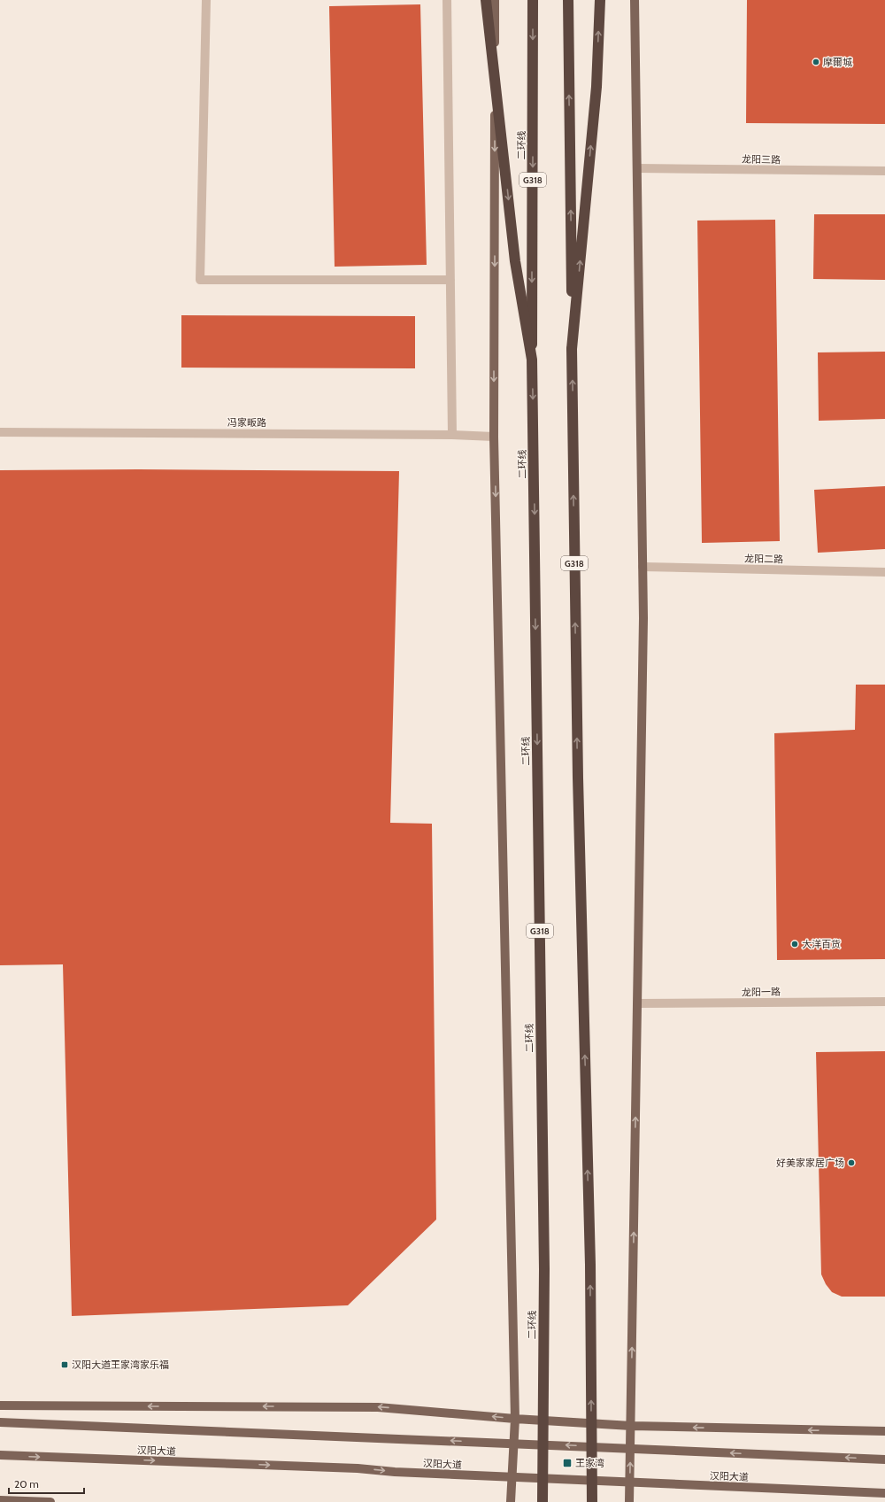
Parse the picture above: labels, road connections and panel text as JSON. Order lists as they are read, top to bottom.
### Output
{
  "streets": {
    "highway": ["二环线", "G318"],
    "main road": ["汉阳大道"],
    "street": [
      "龙阳三路",
      "冯家畈路",
      "龙阳二路",
      "龙阳一路"
    ]
  },
  "places": {
    "other": ["摩爾城", "大洋百货", "好美家家居广场"],
    "transit": ["汉阳大道王家湾家乐福", "王家湾"]
  },
  "scale_bar": "20 m"
}
